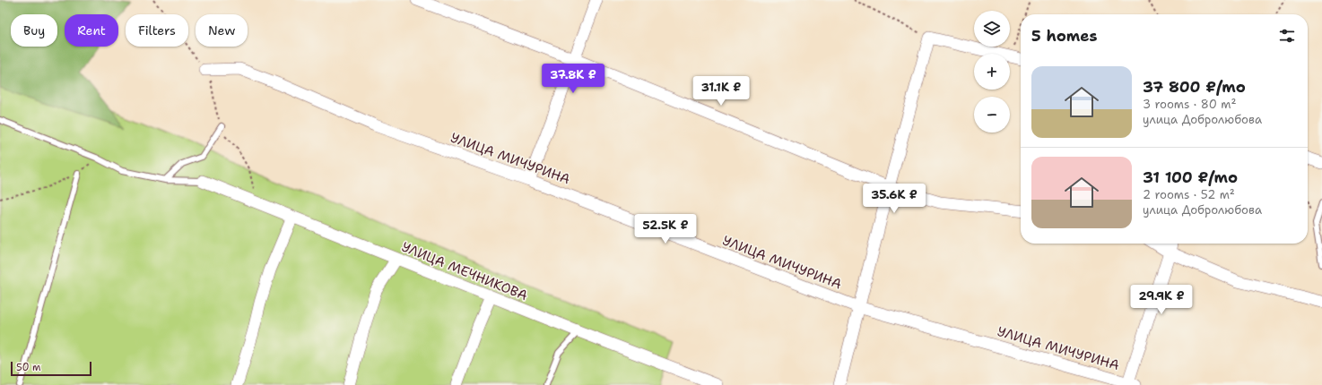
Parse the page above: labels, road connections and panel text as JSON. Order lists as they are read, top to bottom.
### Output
{
  "streets": {
    "street": ["УЛИЦА МИЧУРИНА", "УЛИЦА МЕЧНИКОВА"]
  },
  "scale_bar": "50 m",
  "page": {
    "map_buttons": ["+", "−"],
    "chip": [
      "Buy",
      "Rent",
      "Filters",
      "New"
    ],
    "heading": "5 homes",
    "list": [
      {
        "name": "37 800 ₽/mo",
        "note": "3 rooms · 80 m² · улица Добролюбова"
      },
      {
        "name": "31 100 ₽/mo",
        "note": "2 rooms · 52 m² · улица Добролюбова"
      }
    ],
    "price": [
      "37.8K ₽",
      "31.1K ₽",
      "35.6K ₽",
      "52.5K ₽",
      "29.9K ₽"
    ],
    "scale": "50 m"
  }
}
